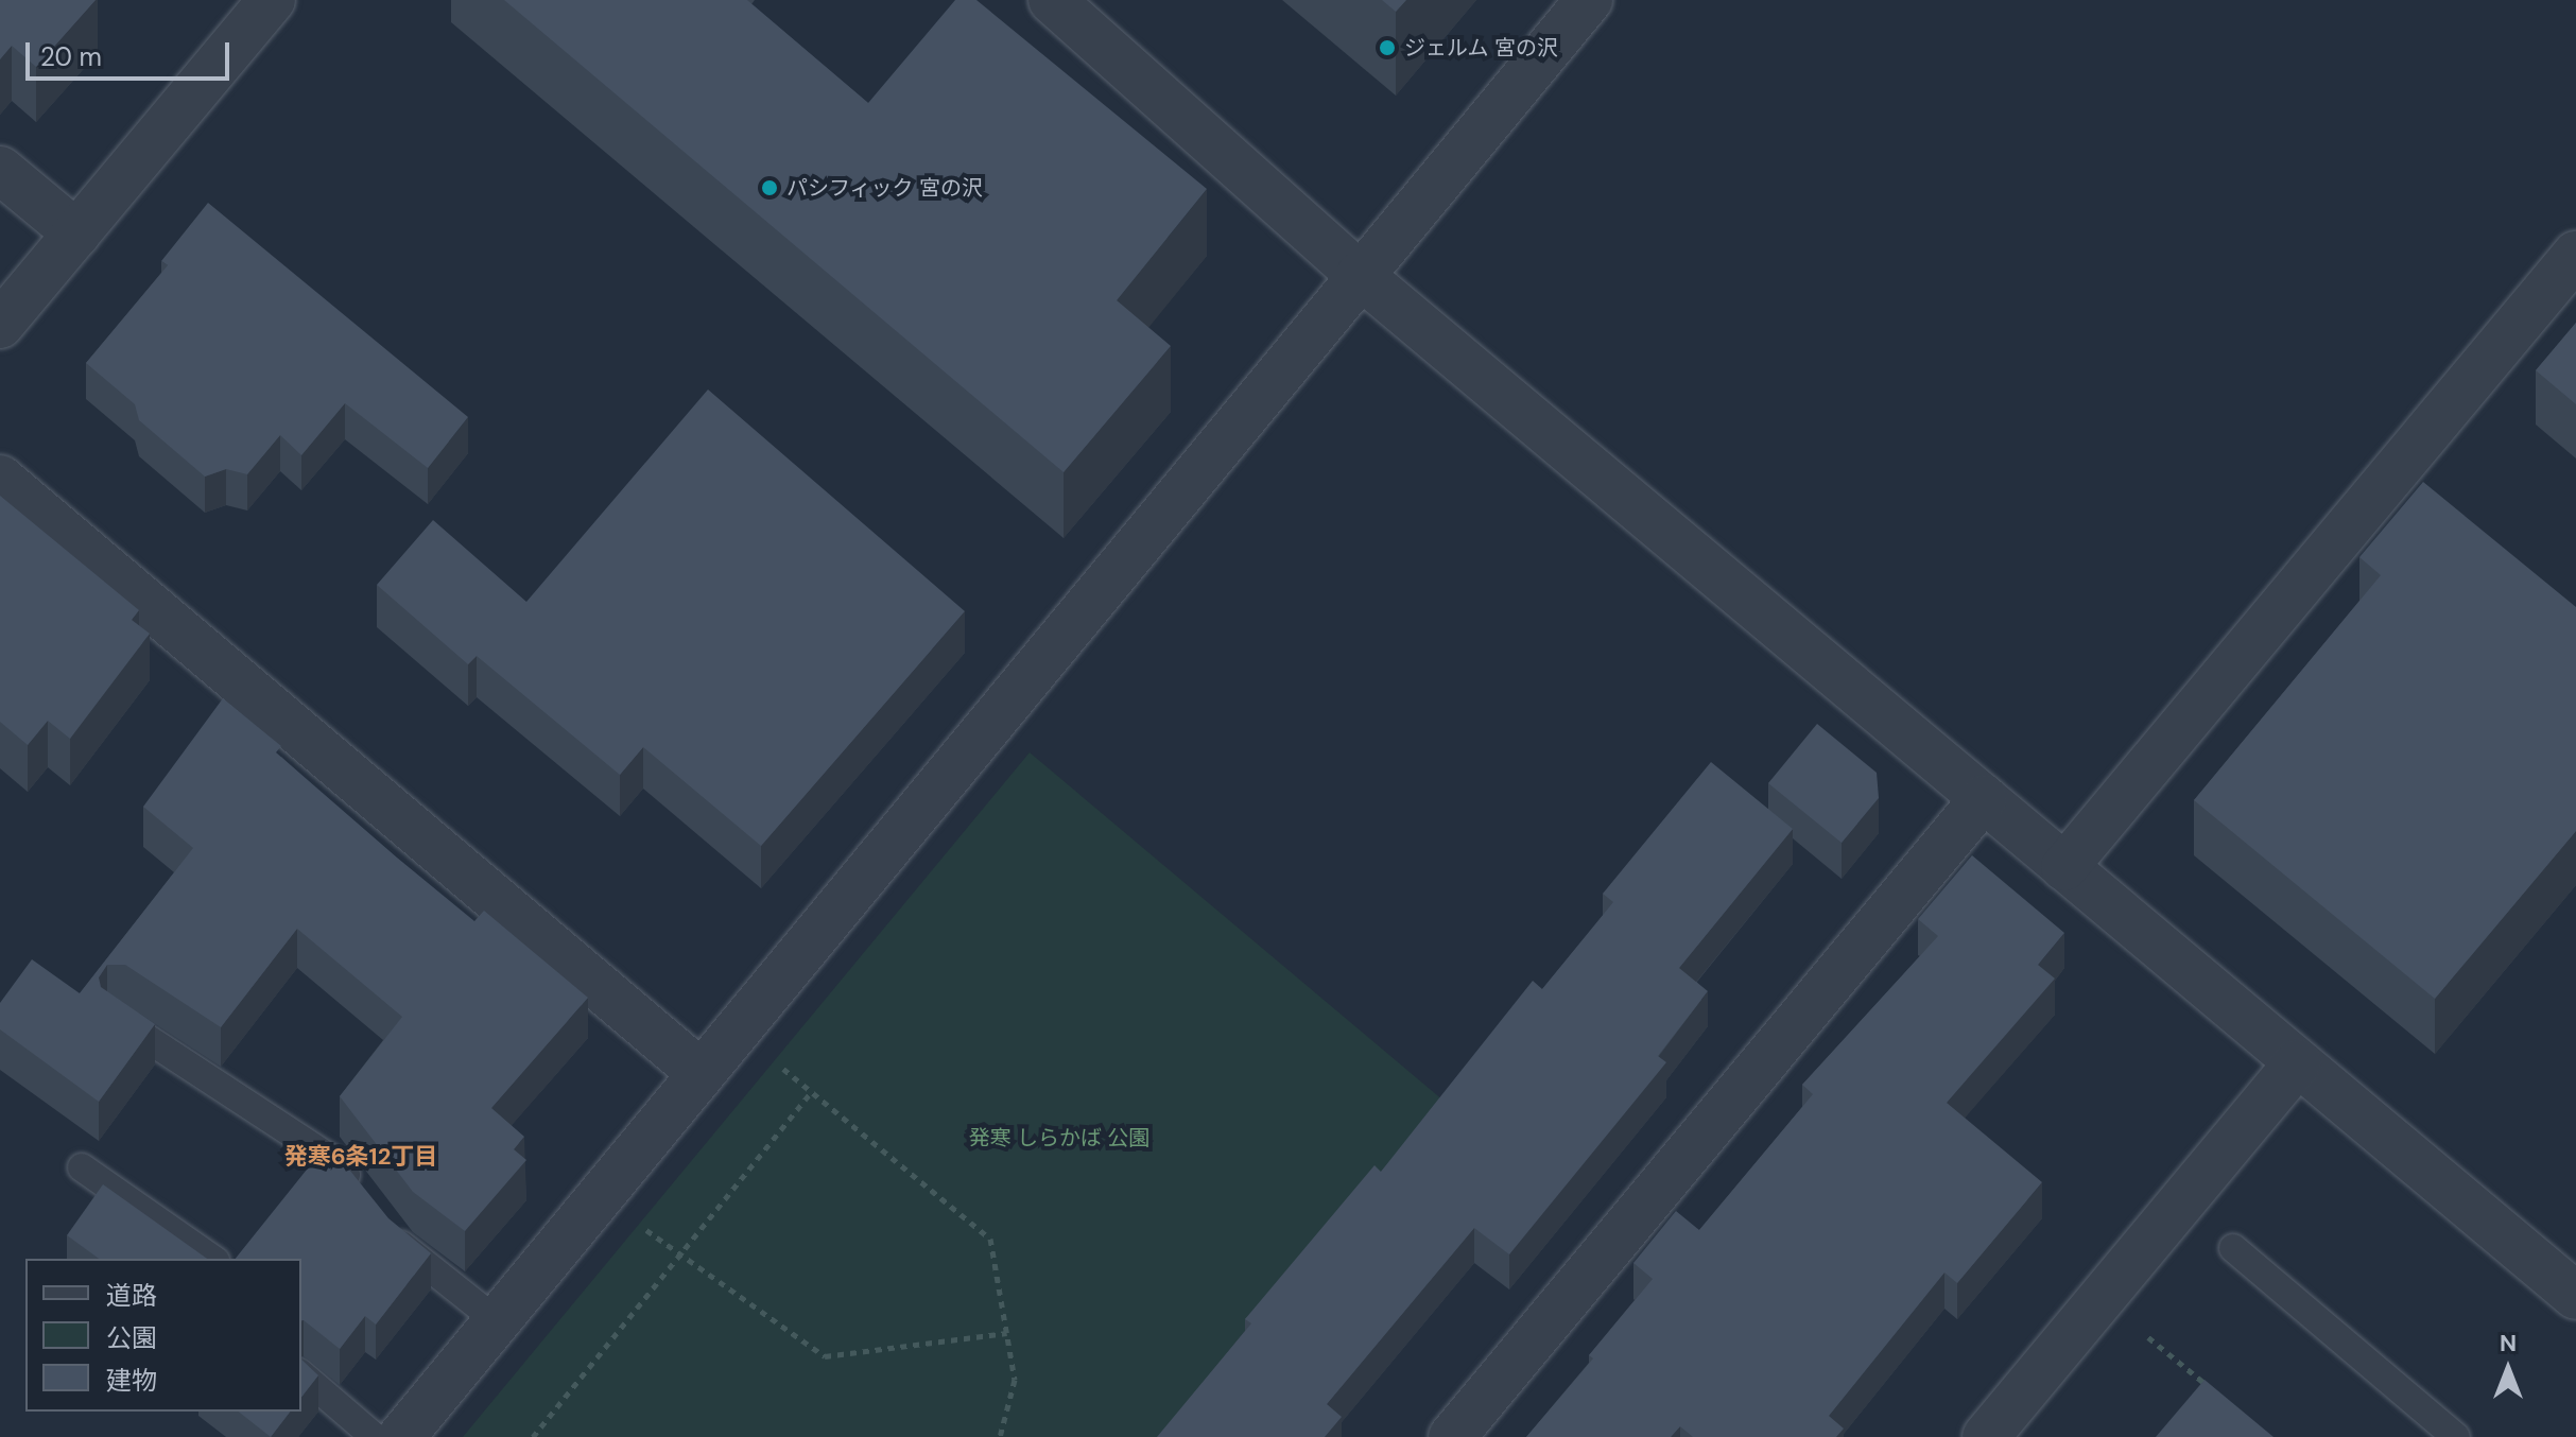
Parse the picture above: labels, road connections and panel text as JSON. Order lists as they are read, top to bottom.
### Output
{
  "districts": ["発寒6条12丁目"],
  "parks": ["発寒 しらかば 公園"],
  "places": ["ジェルム 宮の沢", "パシフィック 宮の沢"],
  "legend": ["道路", "公園", "建物"],
  "scale_bar": "20 m",
  "north": "top"
}
